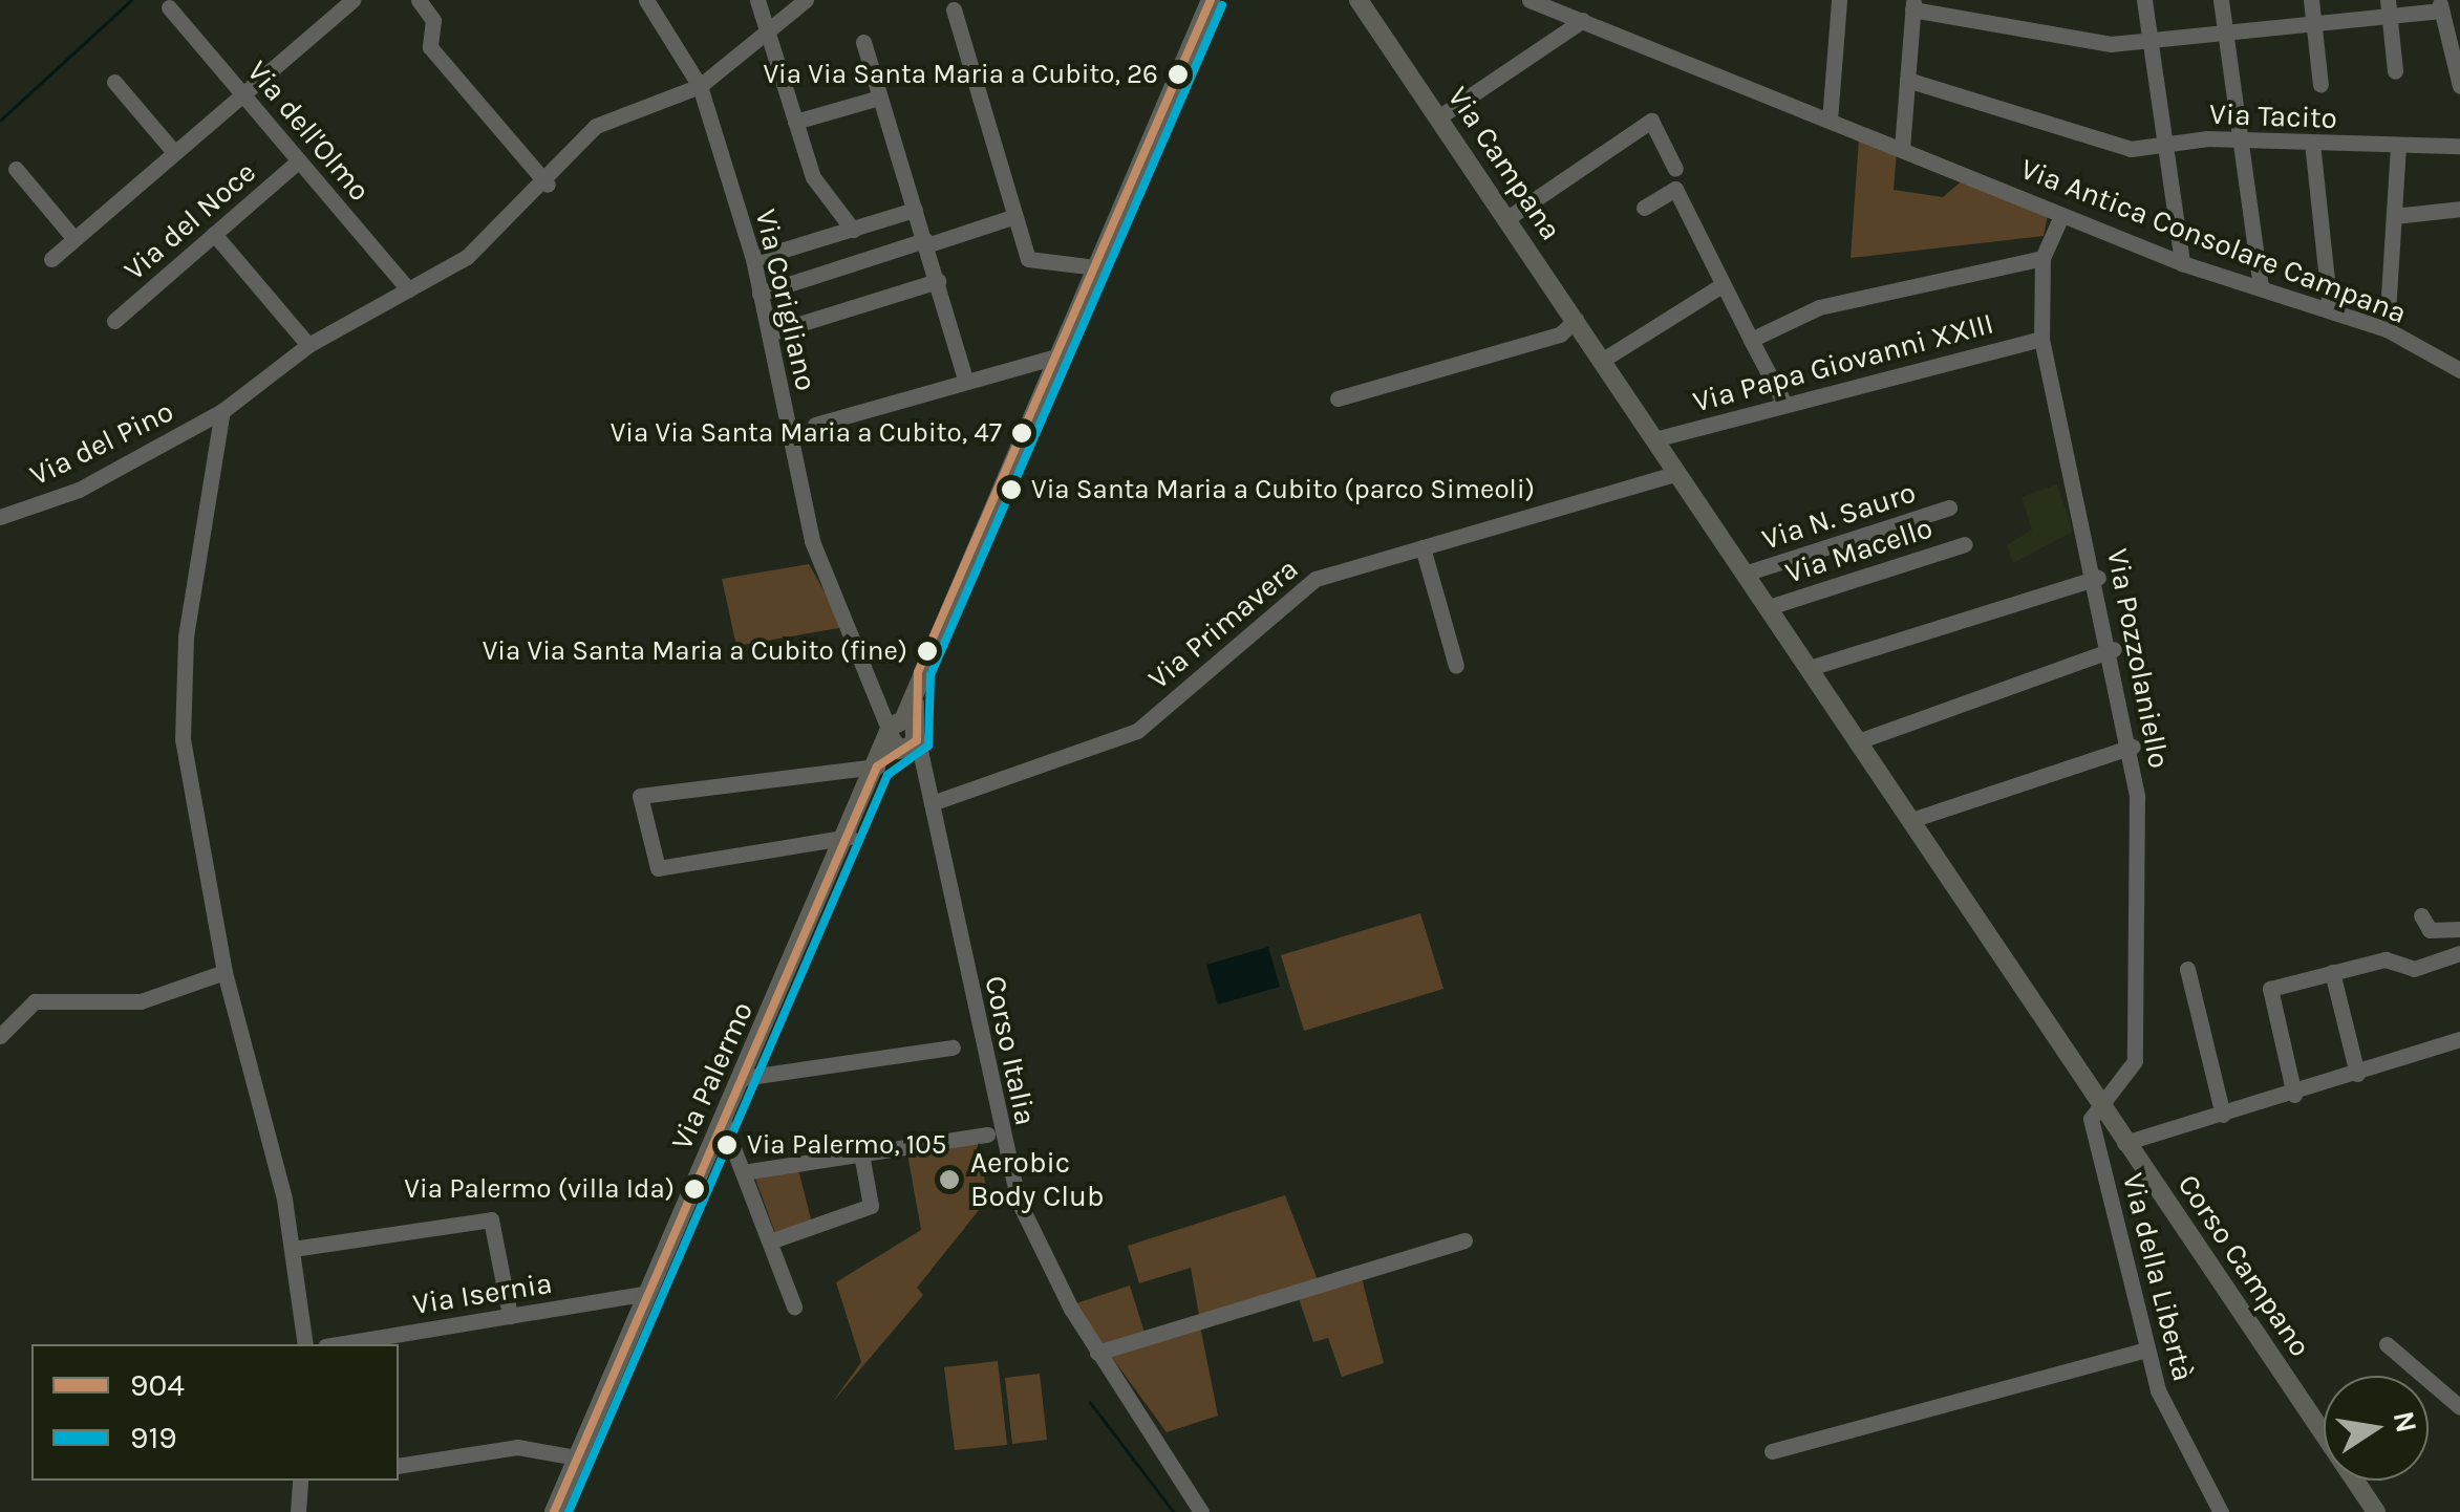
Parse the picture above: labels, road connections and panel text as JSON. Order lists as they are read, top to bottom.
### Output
{
  "streets": {
    "main road": ["Via Campana", "Via Palermo", "Corso Campano"],
    "street": [
      "Via Tacito",
      "Via dell'Olmo",
      "Via del Noce",
      "Via Antica Consolare Campana",
      "Via Corigliano",
      "Via Papa Giovanni XXIII",
      "Via del Pino",
      "Via N. Sauro",
      "Via Macello",
      "Via Primavera",
      "Via Pozzolaniello",
      "Corso Italia",
      "Via della Libertà",
      "Via Isernia"
    ]
  },
  "crossings": [
    ["Via dell'Olmo", "Via del Noce"],
    ["Via dell'Olmo", "Via del Pino"],
    ["Via Campana", "Via Papa Giovanni XXIII"],
    ["Via Campana", "Via N. Sauro"],
    ["Via Campana", "Via Macello"],
    ["Via Campana", "Via Primavera"],
    ["Via Campana", "Corso Campano"],
    ["Via Antica Consolare Campana", "Via Pozzolaniello"],
    ["Via Corigliano", "Via del Pino"],
    ["Via Corigliano", "Corso Italia"],
    ["Via Corigliano", "Via Palermo"],
    ["Via Papa Giovanni XXIII", "Via Pozzolaniello"],
    ["Via Primavera", "Corso Italia"],
    ["Via Pozzolaniello", "Corso Campano"],
    ["Via Pozzolaniello", "Via della Libertà"],
    ["Corso Italia", "Via Palermo"],
    ["Via Palermo", "Via Isernia"],
    ["Corso Campano", "Via della Libertà"]
  ],
  "places": [
    "Via Via Santa Maria a Cubito, 26",
    "Via Via Santa Maria a Cubito, 47",
    "Via Santa Maria a Cubito (parco Simeoli)",
    "Via Via Santa Maria a Cubito (fine)",
    "Via Palermo, 105",
    "Aerobic Body Club",
    "Via Palermo (villa Ida)"
  ],
  "lines": ["transit line 904", "transit line 919"],
  "legend": ["904", "919"],
  "north": "right"
}
